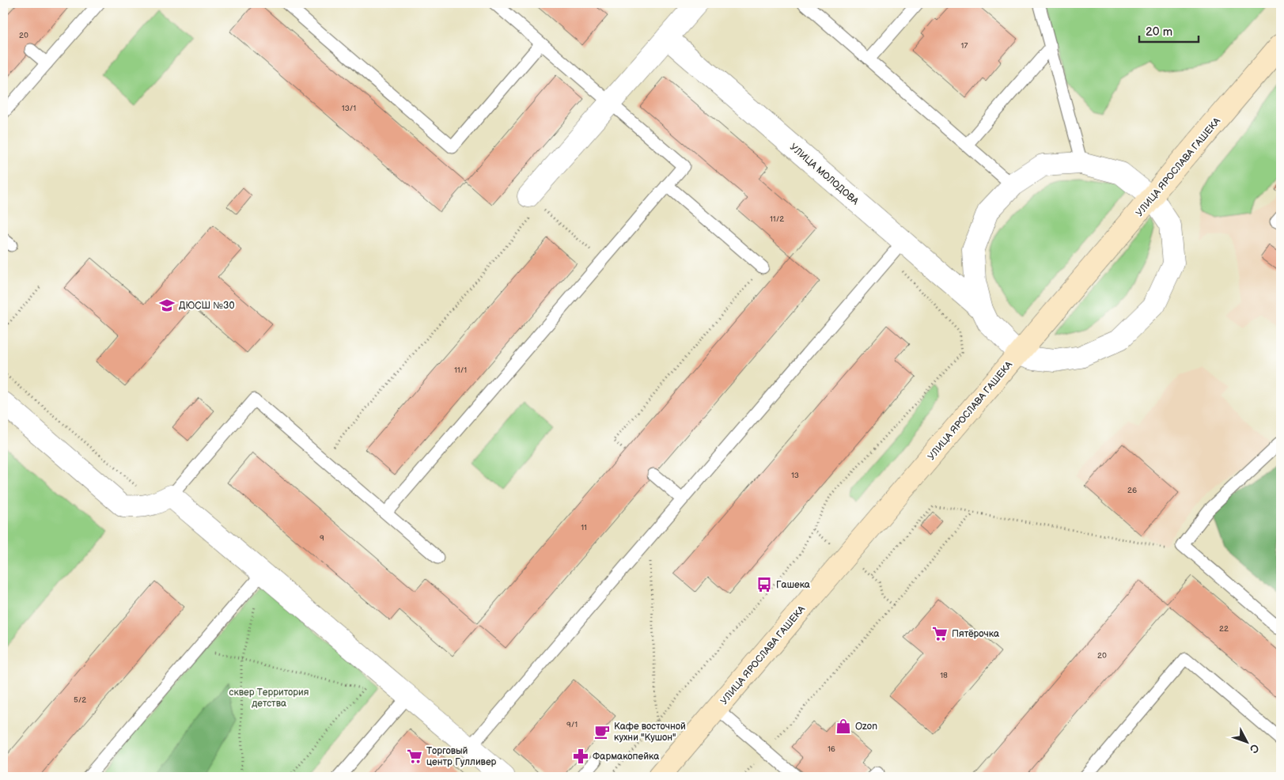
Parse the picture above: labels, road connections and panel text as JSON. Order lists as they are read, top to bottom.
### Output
{
  "streets": {
    "main road": ["УЛИЦА ЯРОСЛАВА ГАШЕКА"],
    "street": ["УЛИЦА МОЛОДОВА"]
  },
  "parks": ["сквер Территория детства"],
  "places": {
    "school or university": ["ДЮСШ №30"],
    "bus stop": ["Гашека"],
    "supermarket": ["Пятёрочка", "Торговый центр Гулливер"],
    "shop": ["Ozon"],
    "cafe": ["Кафе восточной кухни \"Кушон\""],
    "pharmacy": ["Фармакопейка"]
  },
  "house_numbers": [
    "20",
    "17",
    "13/1",
    "11/2",
    "11/1",
    "13",
    "26",
    "11",
    "9",
    "22",
    "20",
    "18",
    "5/2",
    "9/1",
    "16"
  ],
  "scale_bar": "20 m",
  "north": "bottom right"
}
